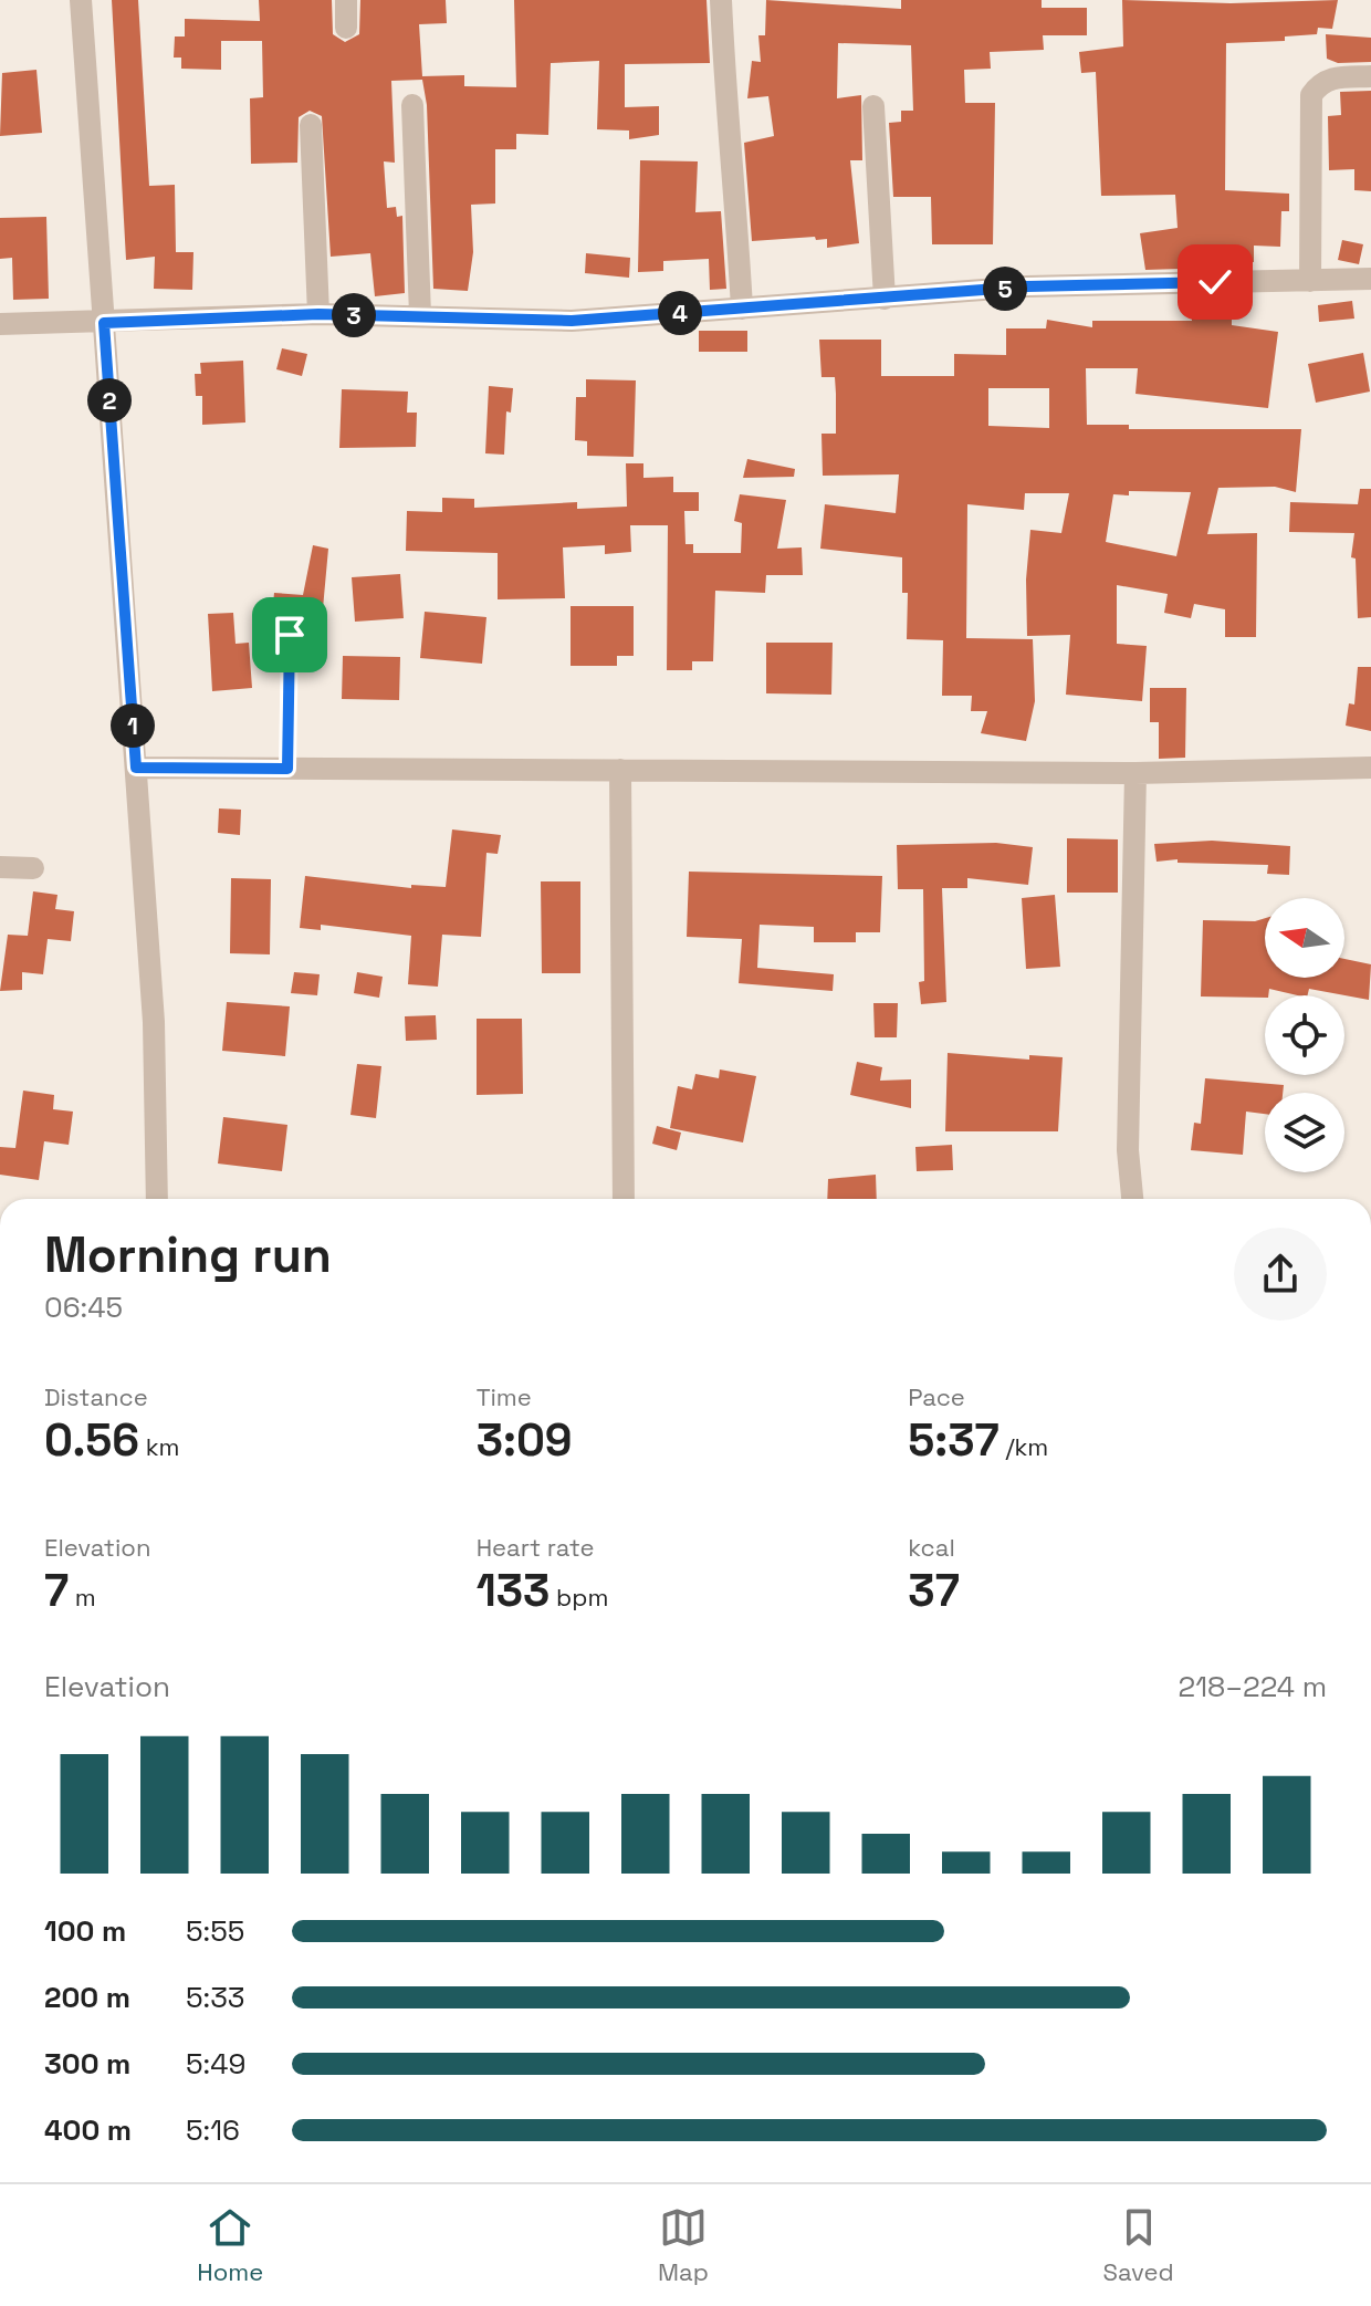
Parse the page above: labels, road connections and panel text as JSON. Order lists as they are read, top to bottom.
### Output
{
  "north": "left",
  "page": {
    "pins": [
      "5",
      "4",
      "3",
      "2",
      "1"
    ],
    "heading": ["Morning run", "06:45"],
    "stats": [
      ["Distance", "0.56 km"],
      ["Time", "3:09"],
      ["Pace", "5:37 /km"],
      ["Elevation", "7 m"],
      ["Heart rate", "133 bpm"],
      ["kcal", "37"]
    ],
    "chart": ["Elevation", "218–224 m"],
    "list": [
      {
        "name": "100 m",
        "note": "5:55"
      },
      {
        "name": "200 m",
        "note": "5:33"
      },
      {
        "name": "300 m",
        "note": "5:49"
      },
      {
        "name": "400 m",
        "note": "5:16"
      }
    ],
    "tabs": ["Home", "Map", "Saved"]
  }
}
